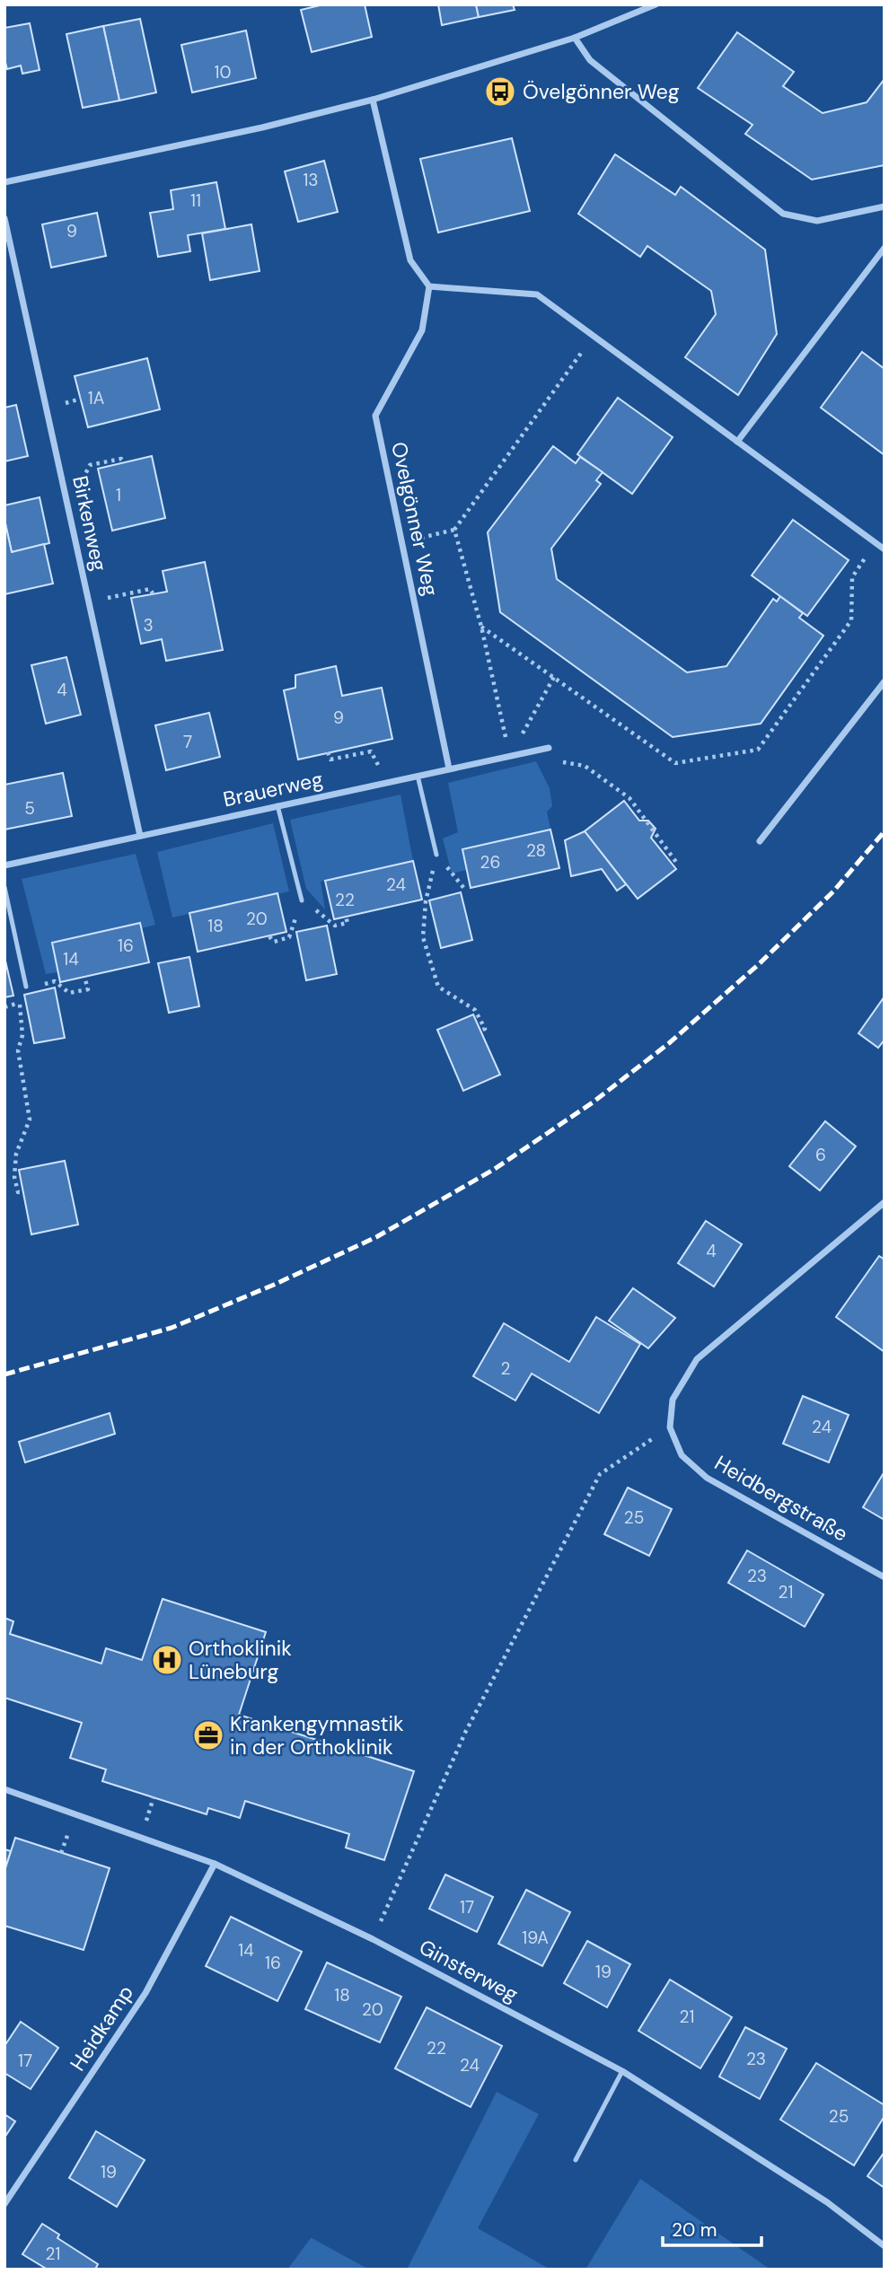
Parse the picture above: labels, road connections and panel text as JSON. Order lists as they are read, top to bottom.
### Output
{
  "streets": {
    "street": [
      "Ovelgönner Weg",
      "Birkenweg",
      "Brauerweg",
      "Heidbergstraße",
      "Ginsterweg",
      "Heidkamp"
    ]
  },
  "crossings": [
    ["Ovelgönner Weg", "Brauerweg"],
    ["Birkenweg", "Brauerweg"],
    ["Ginsterweg", "Heidkamp"]
  ],
  "places": {
    "bus stop": ["Övelgönner Weg"],
    "hospital": ["Orthoklinik Lüneburg"],
    "office": ["Krankengymnastik in der Orthoklinik"]
  },
  "house_numbers": [
    "10",
    "13",
    "11",
    "9",
    "1A",
    "1",
    "3",
    "4",
    "9",
    "7",
    "5",
    "28",
    "26",
    "24",
    "22",
    "20",
    "18",
    "16",
    "14",
    "6",
    "4",
    "2",
    "24",
    "25",
    "23",
    "21",
    "17",
    "19A",
    "14",
    "16",
    "19",
    "18",
    "20",
    "21",
    "22",
    "23",
    "17",
    "24",
    "25",
    "19",
    "21"
  ],
  "scale_bar": "20 m"
}
